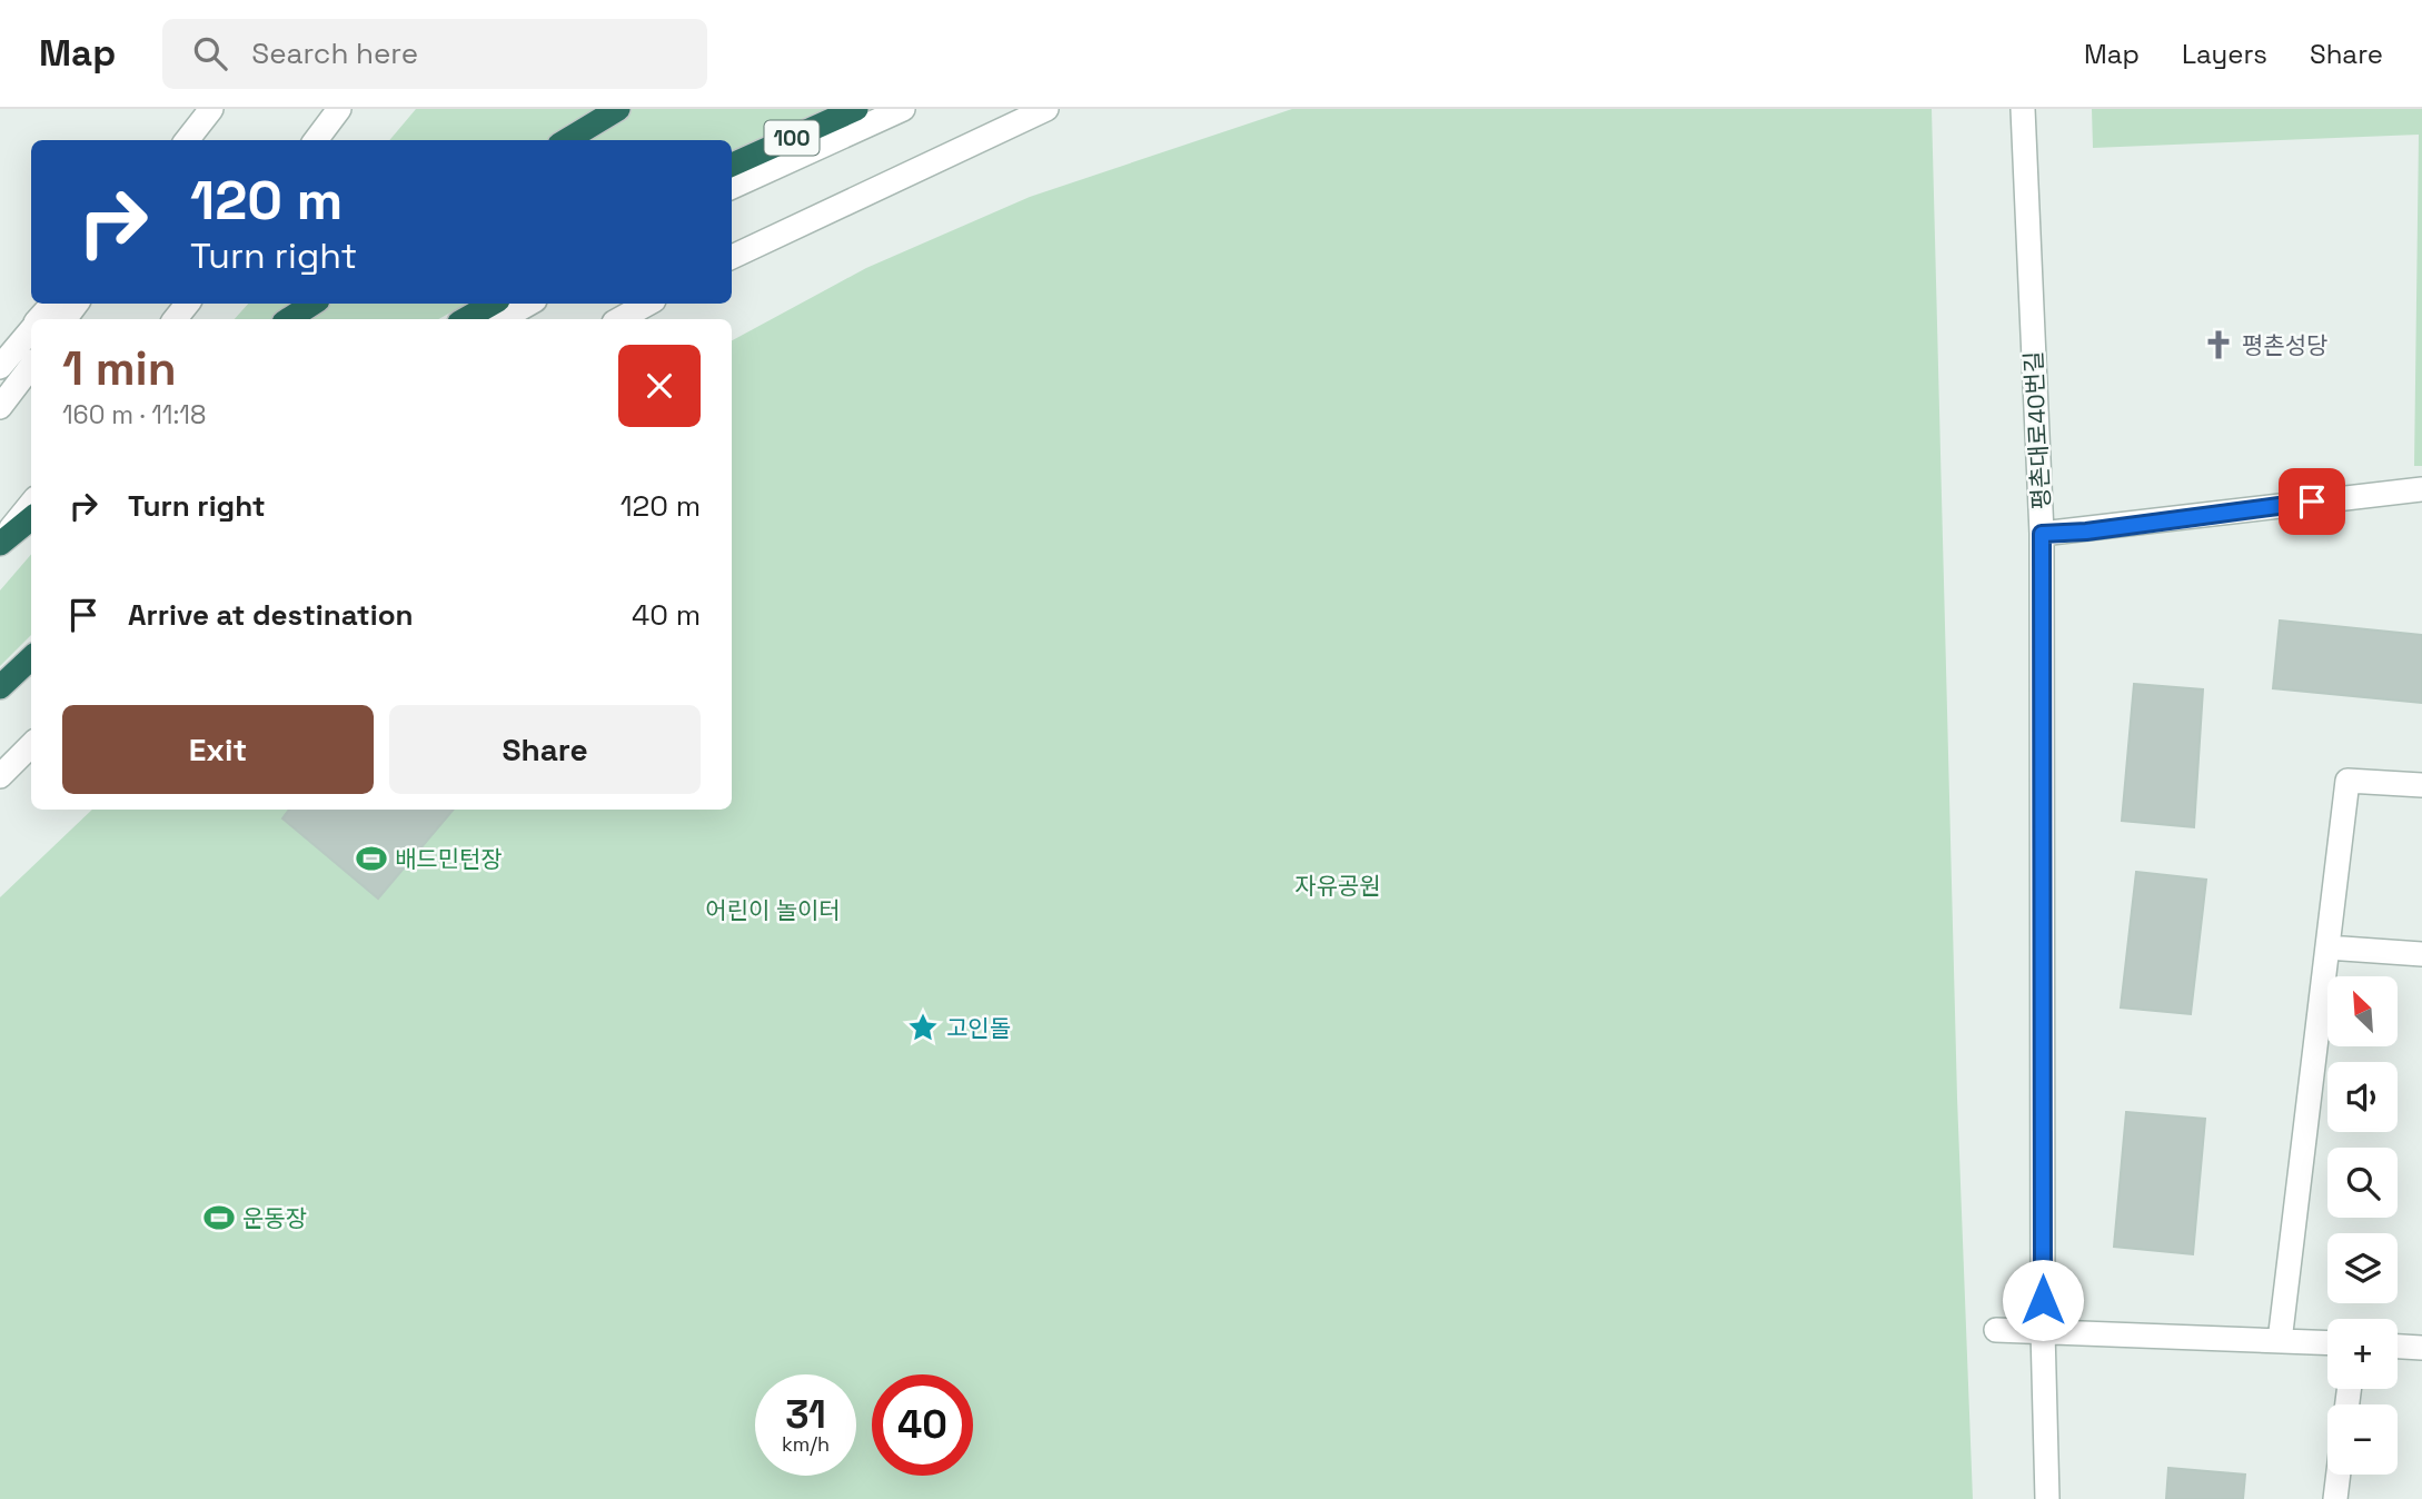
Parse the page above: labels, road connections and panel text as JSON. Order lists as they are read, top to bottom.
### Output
{
  "streets": {
    "highway": ["100"],
    "street": ["평촌대로40번길"]
  },
  "parks": ["자유공원", "어린이 놀이터"],
  "places": {
    "church": ["평촌성당"],
    "sports": ["배드민턴장", "운동장"],
    "place": ["고인돌"]
  },
  "north": "top left",
  "page": {
    "header": "Map",
    "search": "Search here",
    "nav": ["Map", "Layers", "Share"],
    "turn": ["120 m", "Turn right"],
    "heading": ["1 min", "160 m · 11:18"],
    "list": [
      {
        "name": "Turn right",
        "value": "120 m"
      },
      {
        "name": "Arrive at destination",
        "value": "40 m"
      }
    ],
    "buttons": ["Exit", "Share"],
    "map_buttons": ["+", "−"],
    "speed": "31 km/h",
    "limit": "40"
  }
}
